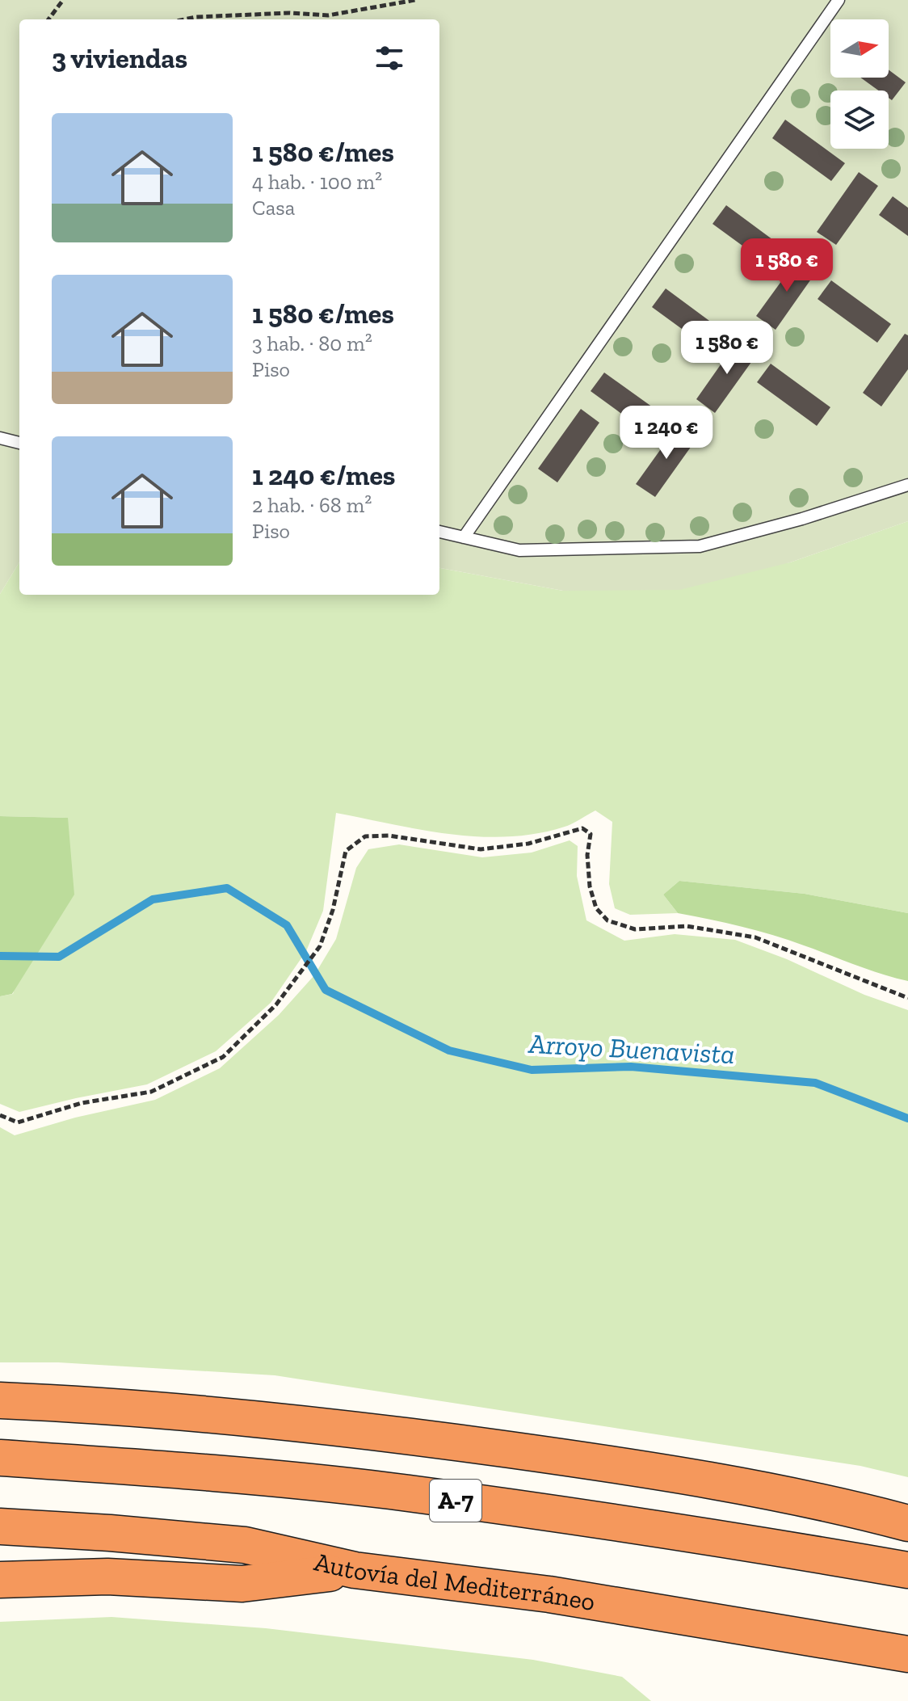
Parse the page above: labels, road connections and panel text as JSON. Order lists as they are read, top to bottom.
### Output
{
  "streets": {
    "highway": ["A-7", "Autovía del Mediterráneo"]
  },
  "water": ["Arroyo Buenavista"],
  "north": "right",
  "page": {
    "heading": "3 viviendas",
    "list": [
      {
        "name": "1 580 €/mes",
        "note": "4 hab. · 100 m² · Casa"
      },
      {
        "name": "1 580 €/mes",
        "note": "3 hab. · 80 m² · Piso"
      },
      {
        "name": "1 240 €/mes",
        "note": "2 hab. · 68 m² · Piso"
      }
    ],
    "price": ["1 580 €", "1 580 €", "1 240 €"]
  }
}
